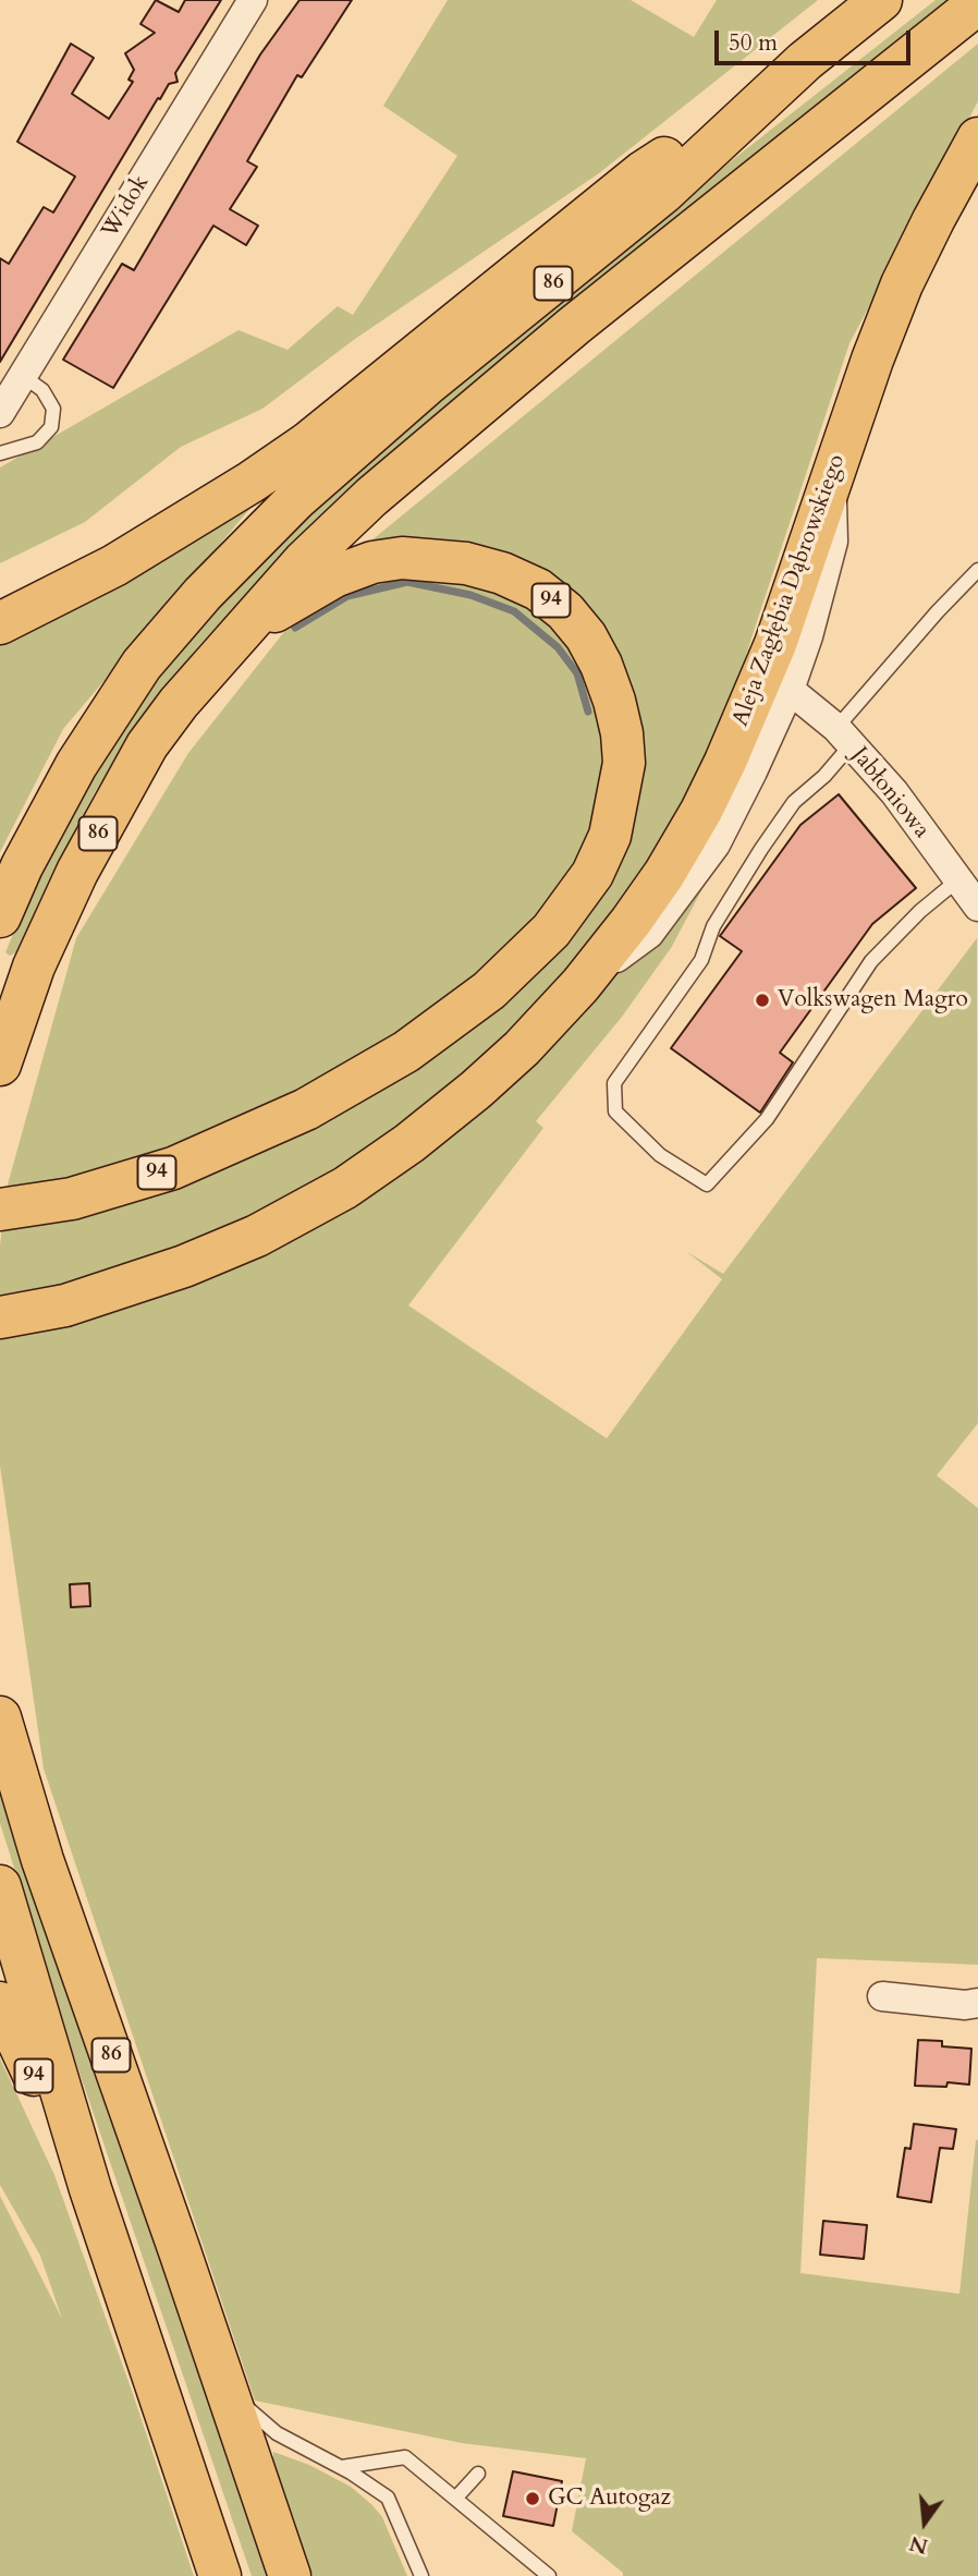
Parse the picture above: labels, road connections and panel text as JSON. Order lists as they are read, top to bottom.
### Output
{
  "streets": {
    "main road": ["86", "Aleja Zagłębia Dąbrowskiego", "94"],
    "street": ["Widok", "Jabłoniowa"]
  },
  "crossings": [
    ["86", "94"]
  ],
  "places": ["Volkswagen Magro", "GC Autogaz"],
  "scale_bar": "50 m",
  "north": "bottom"
}
